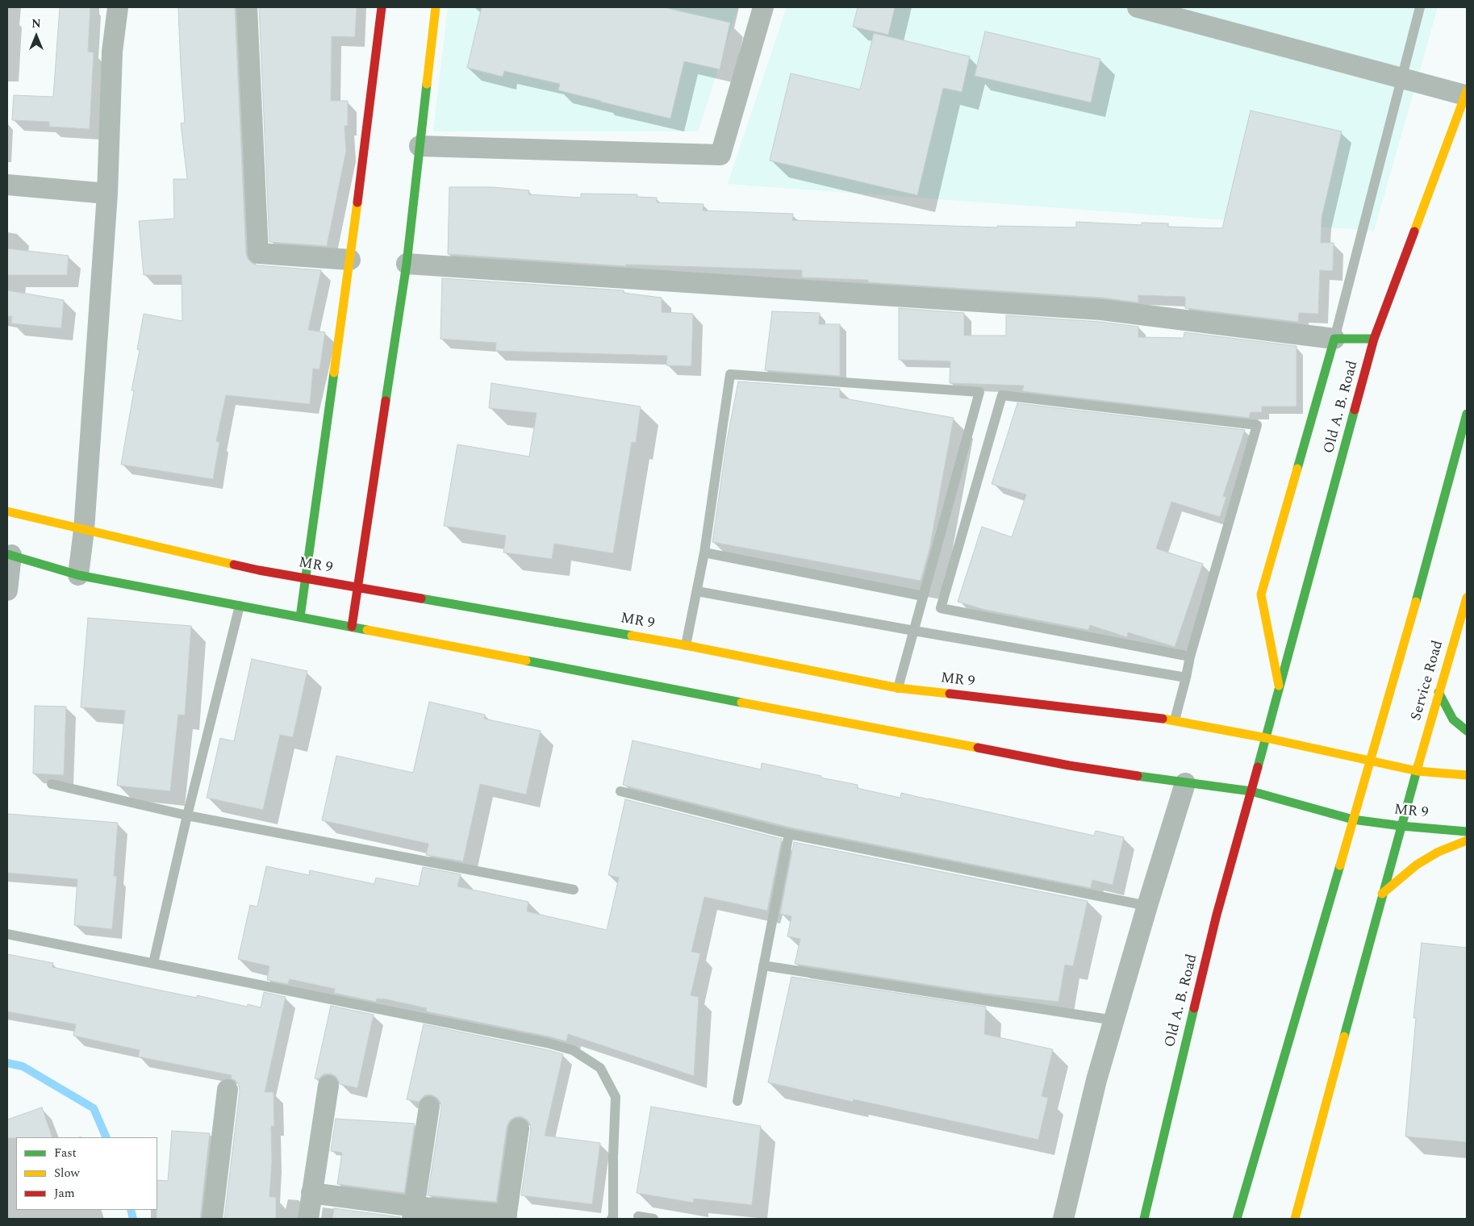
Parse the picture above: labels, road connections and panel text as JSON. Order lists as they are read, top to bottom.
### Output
{
  "streets": {
    "street": ["Old A. B. Road", "MR 9", "Service Road"]
  },
  "crossings": [
    ["Old A. B. Road", "MR 9"],
    ["MR 9", "Service Road"]
  ],
  "legend": ["Fast", "Slow", "Jam"],
  "north": "top"
}
